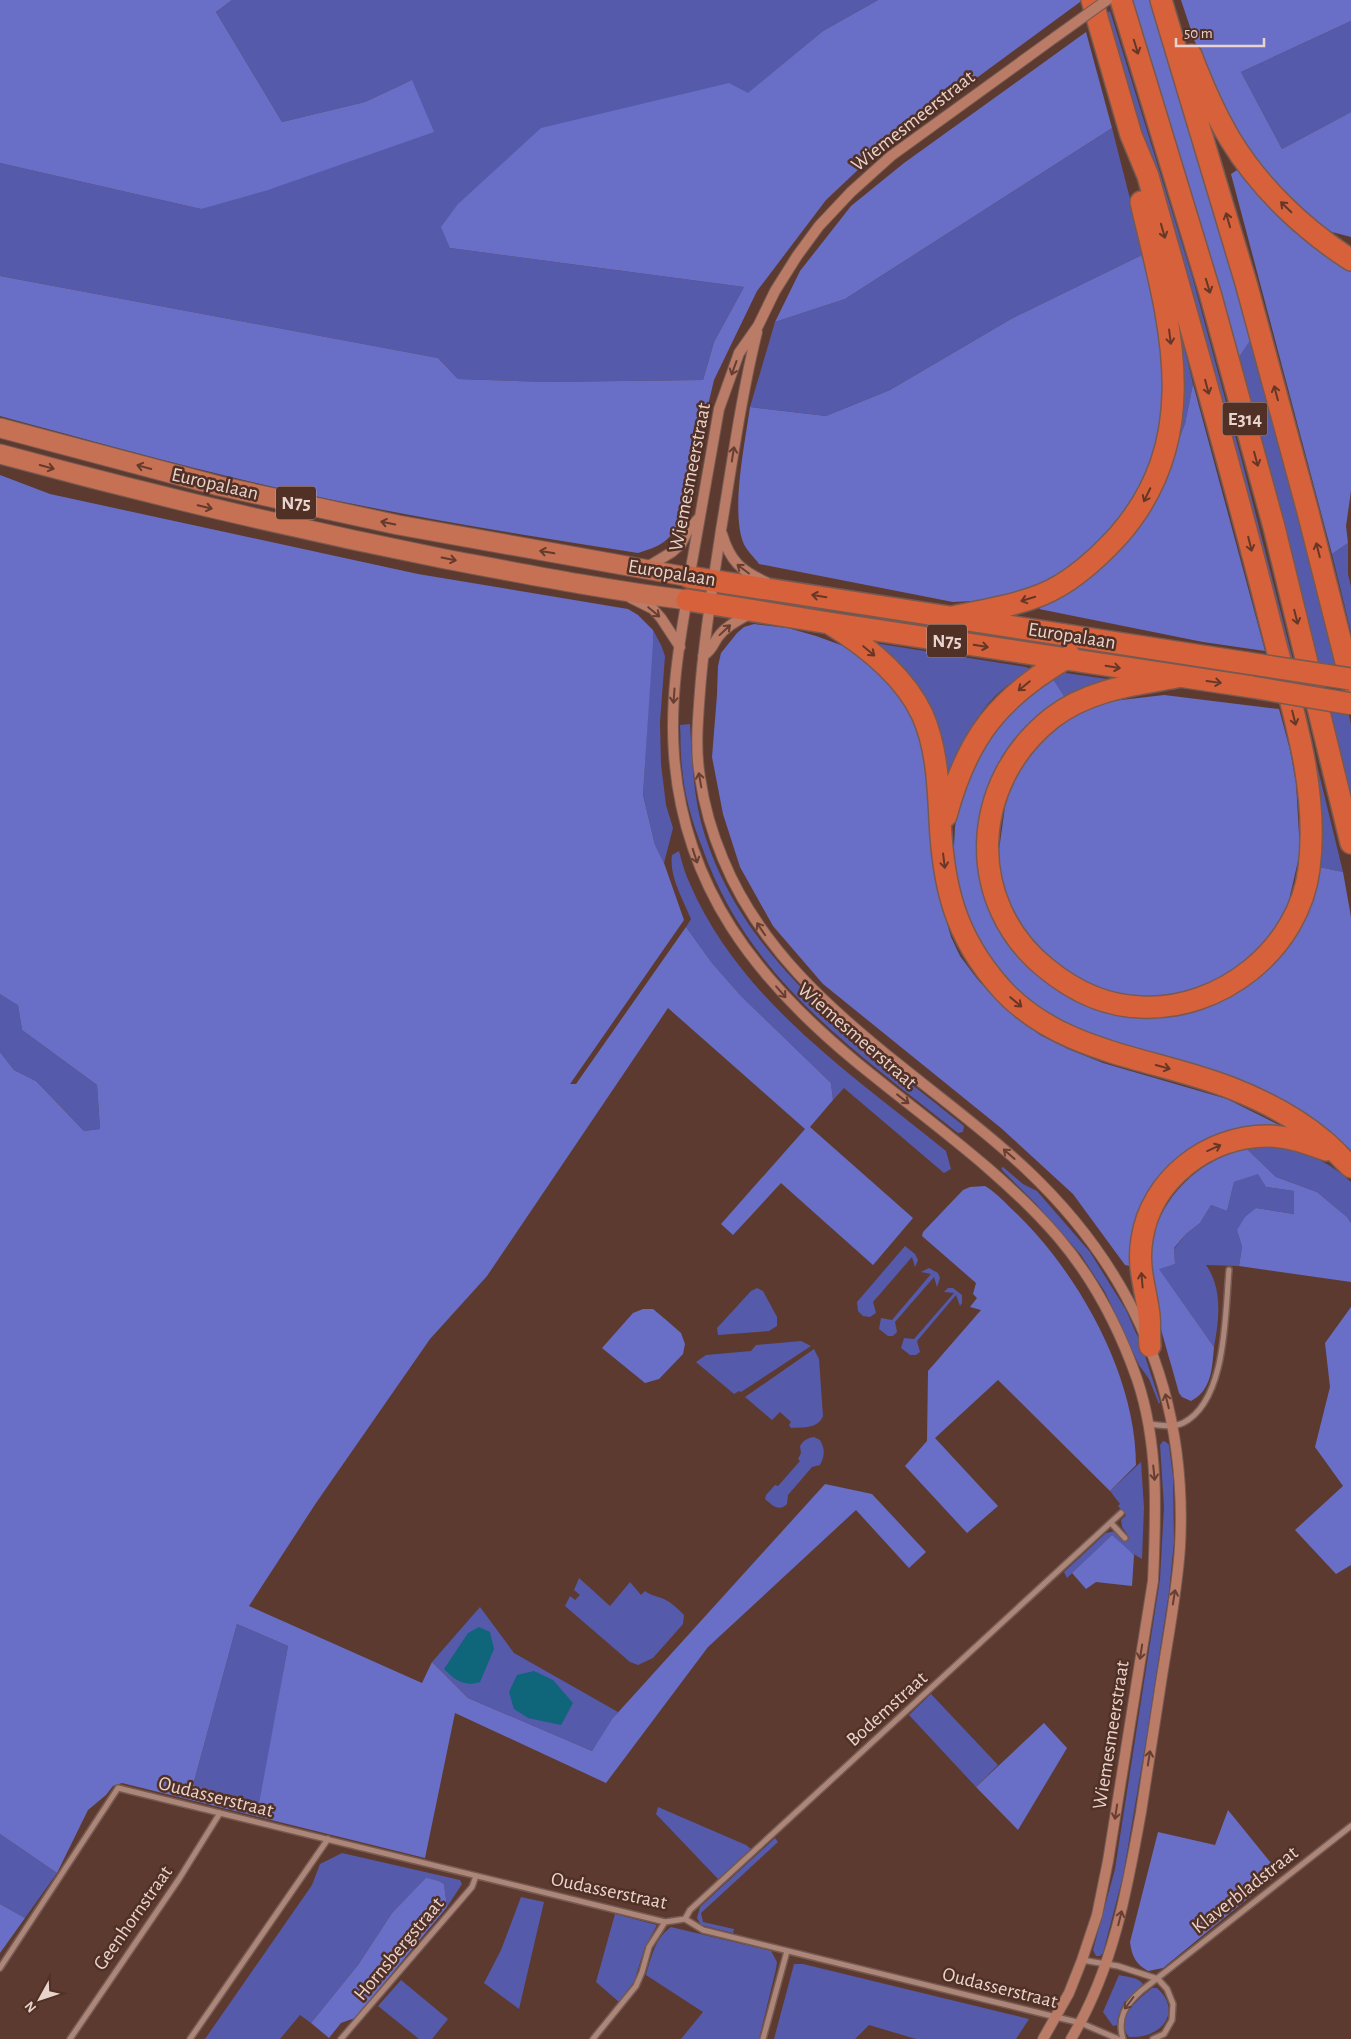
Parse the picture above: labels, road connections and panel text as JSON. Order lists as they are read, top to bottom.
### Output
{
  "streets": {
    "highway": ["E314", "Europalaan", "N75"],
    "main road": ["Wiemesmeerstraat"],
    "street": [
      "Bodemstraat",
      "Oudasserstraat",
      "Klaverbladstraat",
      "Geenhornstraat",
      "Hornsbergstraat"
    ]
  },
  "crossings": [
    ["Wiemesmeerstraat", "Europalaan"],
    ["Wiemesmeerstraat", "Oudasserstraat"],
    ["E314", "Europalaan"],
    ["Bodemstraat", "Oudasserstraat"],
    ["Oudasserstraat", "Geenhornstraat"],
    ["Oudasserstraat", "Hornsbergstraat"]
  ],
  "scale_bar": "50 m",
  "north": "bottom left"
}
